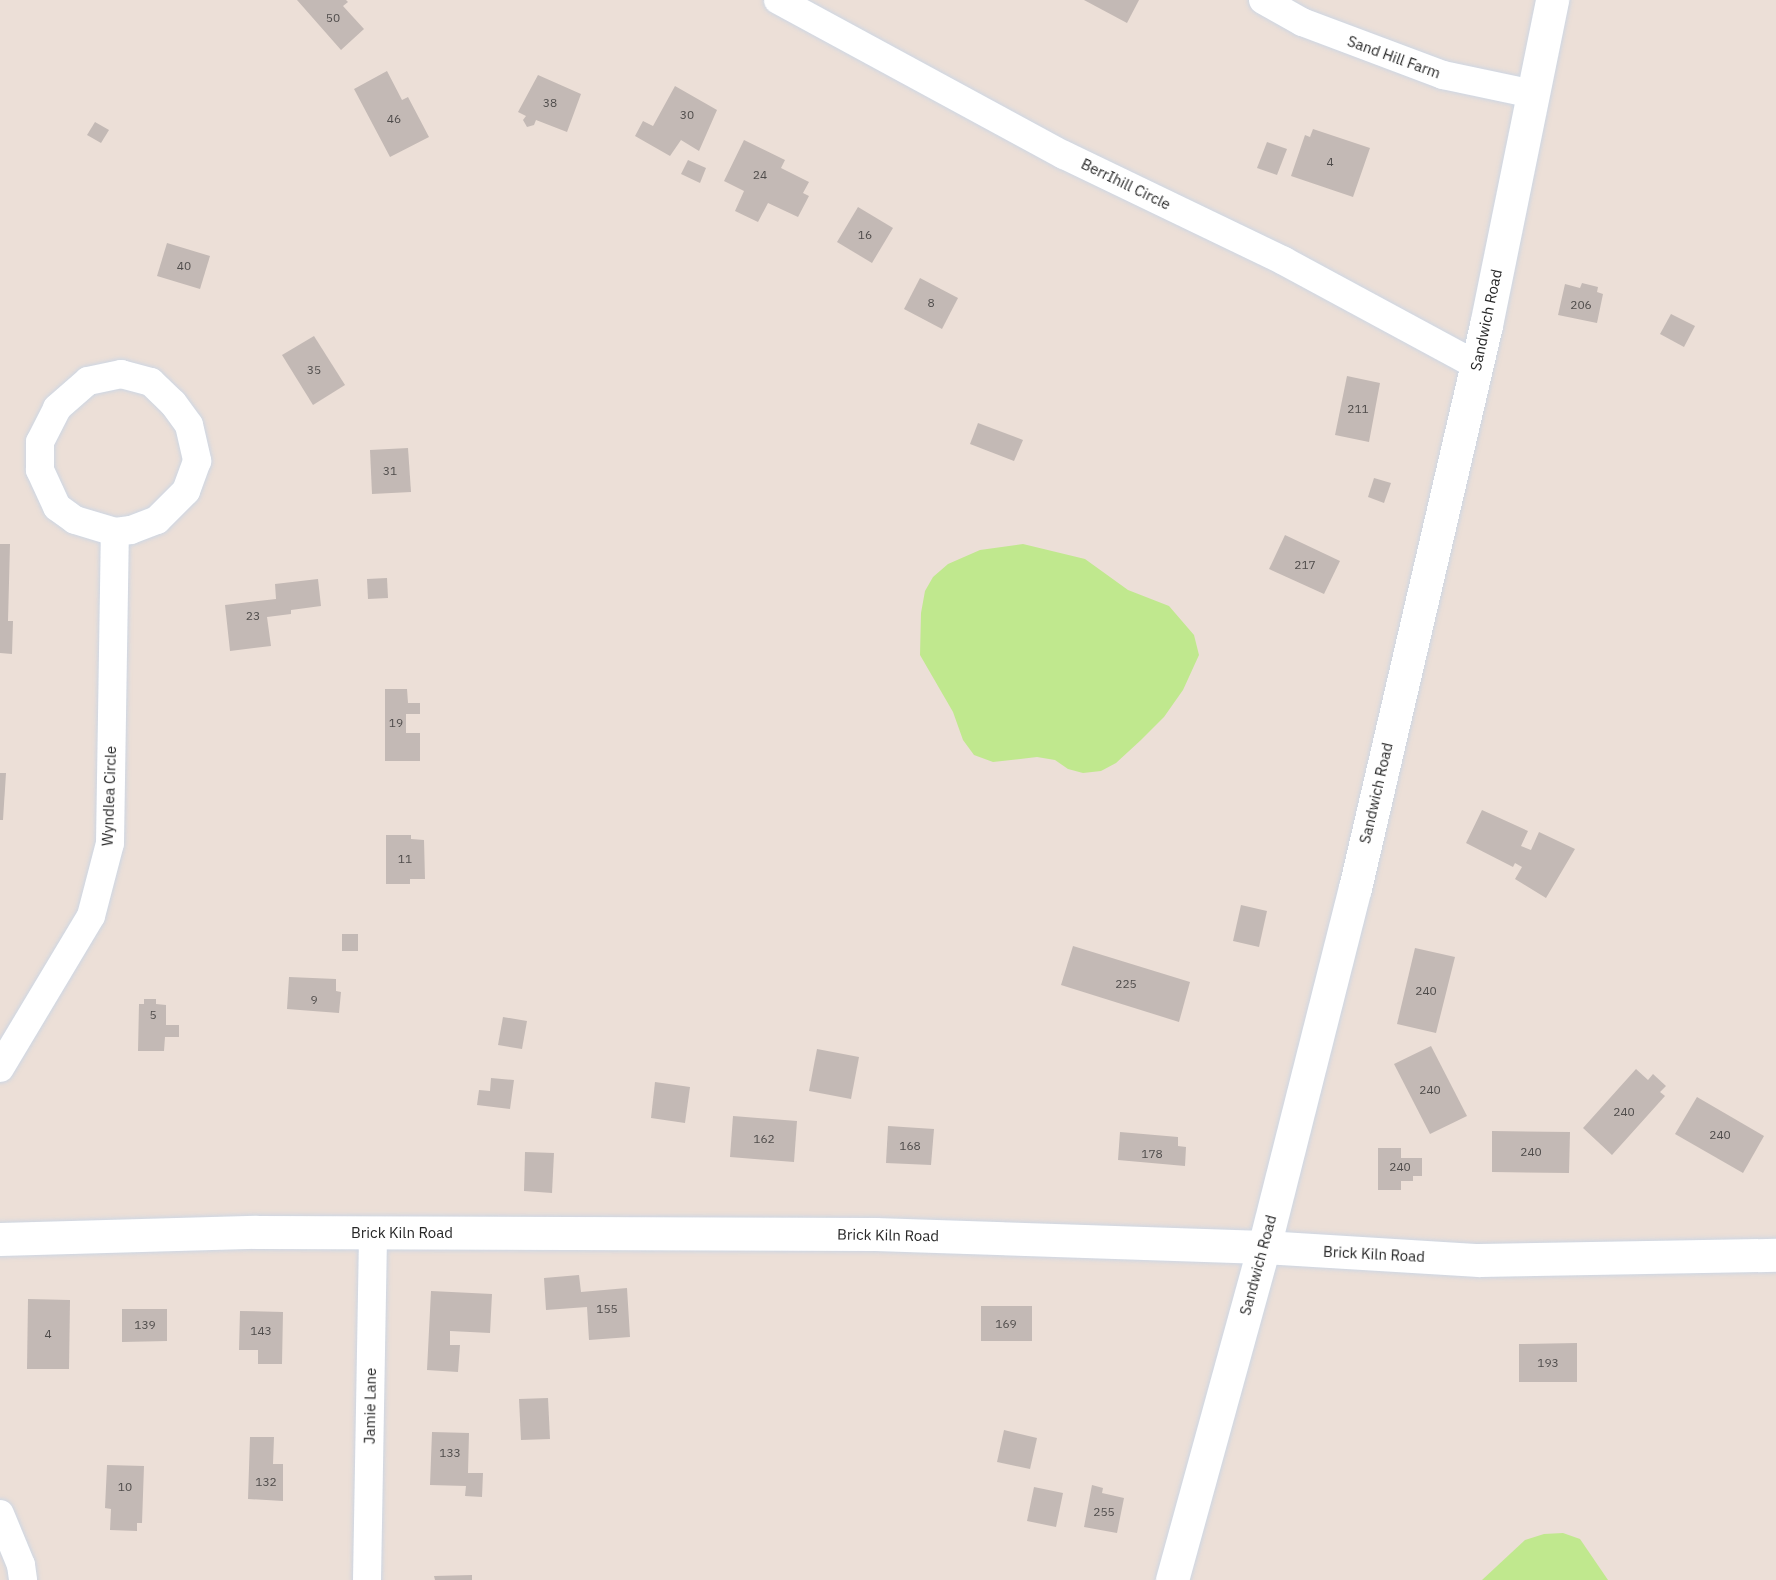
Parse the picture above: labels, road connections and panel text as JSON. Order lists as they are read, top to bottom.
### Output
{
  "streets": {
    "main road": ["Sandwich Road", "Brick Kiln Road"],
    "street": [
      "Sand Hill Farm",
      "BerrIhill Circle",
      "Wyndlea Circle",
      "Jamie Lane"
    ]
  },
  "crossings": [
    ["Sand Hill Farm", "Sandwich Road"],
    ["BerrIhill Circle", "Sandwich Road"],
    ["Sandwich Road", "Brick Kiln Road"],
    ["Brick Kiln Road", "Jamie Lane"]
  ],
  "house_numbers": [
    "50",
    "38",
    "30",
    "46",
    "4",
    "24",
    "16",
    "40",
    "8",
    "206",
    "35",
    "211",
    "31",
    "217",
    "23",
    "19",
    "11",
    "225",
    "240",
    "9",
    "5",
    "240",
    "240",
    "240",
    "162",
    "168",
    "240",
    "178",
    "240",
    "155",
    "169",
    "139",
    "143",
    "4",
    "193",
    "133",
    "132",
    "10",
    "255"
  ]
}
